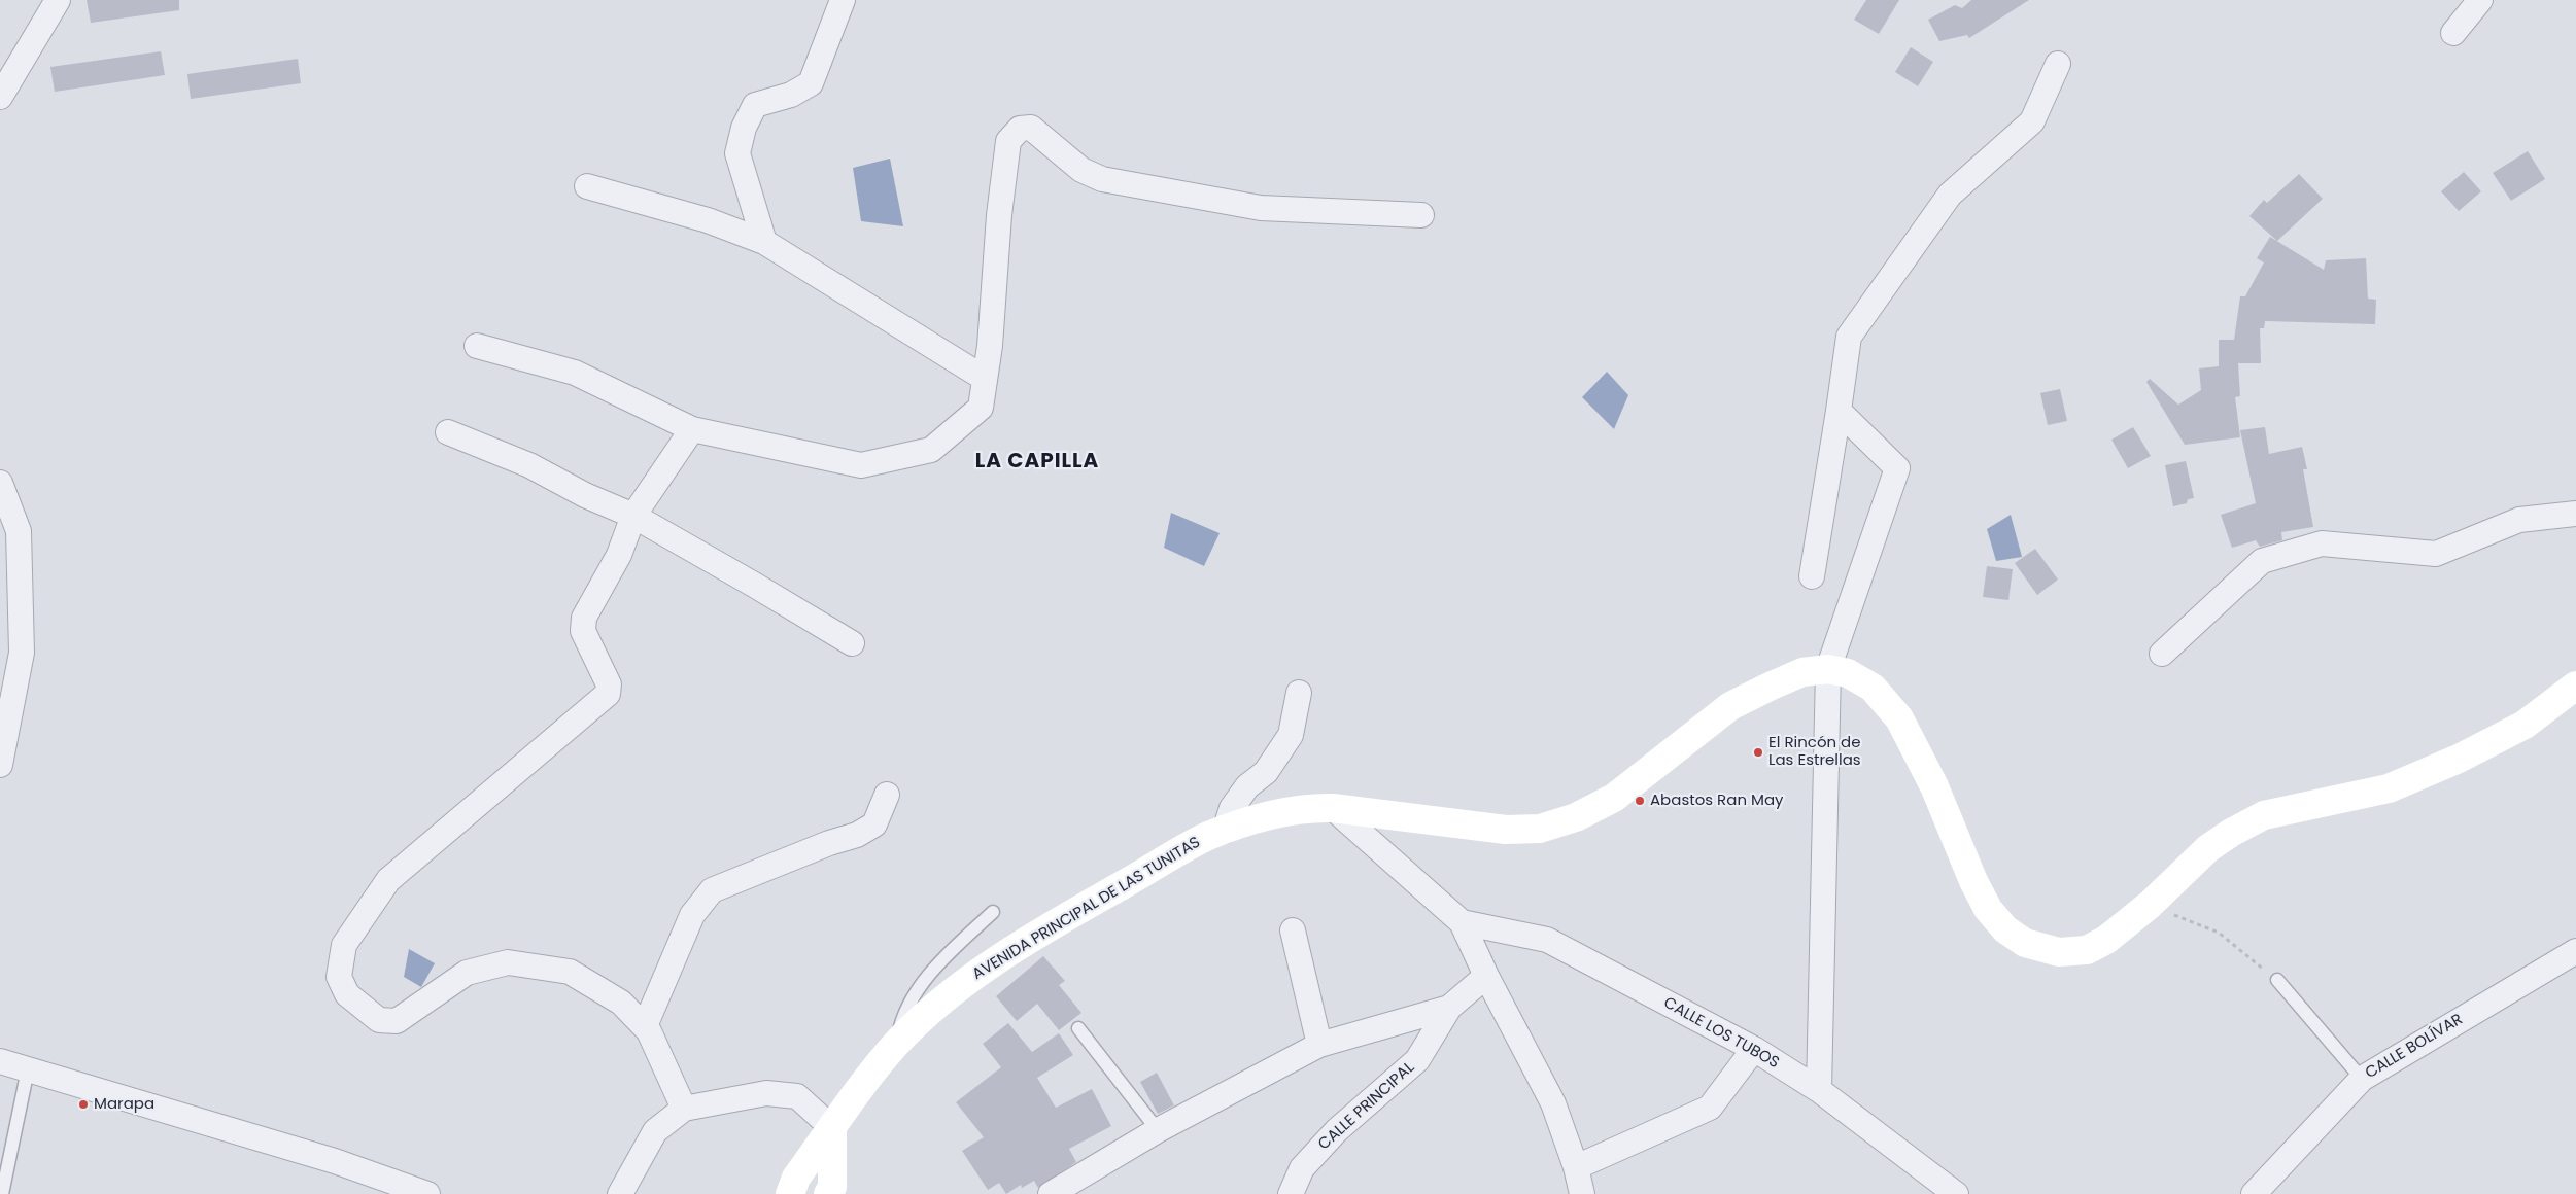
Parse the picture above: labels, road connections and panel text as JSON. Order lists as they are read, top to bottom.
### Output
{
  "streets": {
    "main road": ["AVENIDA PRINCIPAL DE LAS TUNITAS"],
    "street": ["CALLE LOS TUBOS", "CALLE BOLÍVAR", "CALLE PRINCIPAL"]
  },
  "districts": ["LA CAPILLA"],
  "places": ["El Rincón de Las Estrellas", "Abastos Ran May", "Marapa"]
}
